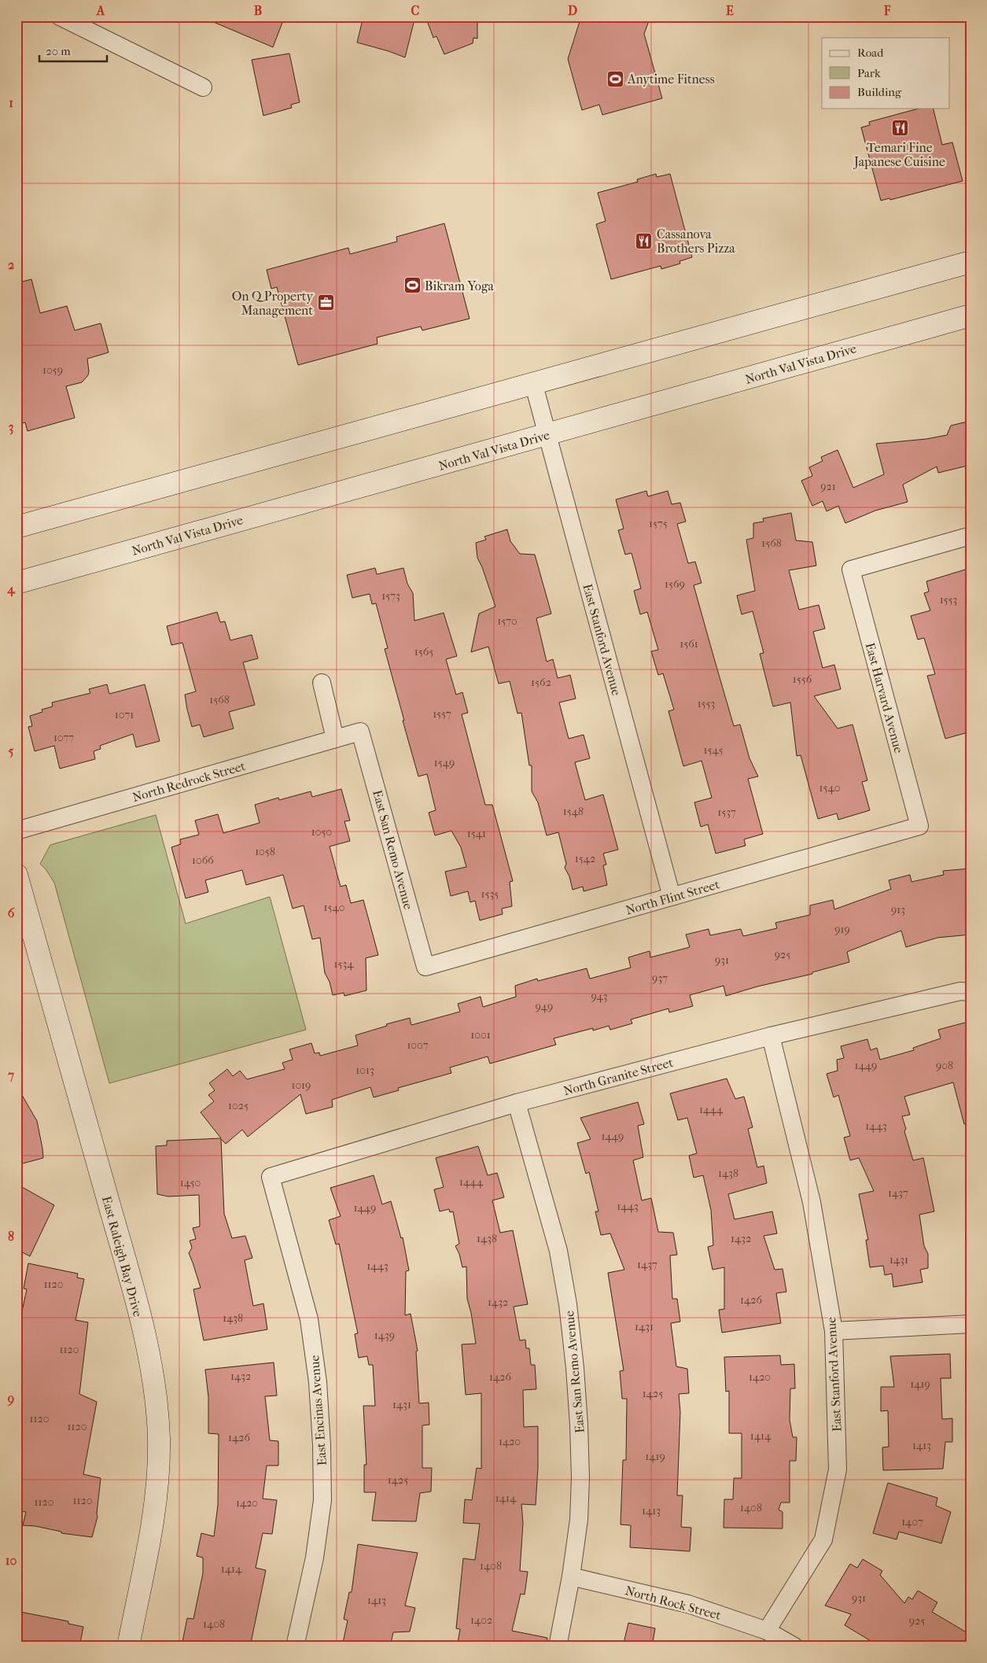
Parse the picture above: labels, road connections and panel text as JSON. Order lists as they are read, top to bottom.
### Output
{
  "streets": {
    "main road": ["North Val Vista Drive", "East Raleigh Bay Drive"],
    "street": [
      "East Stanford Avenue",
      "East Harvard Avenue",
      "North Redrock Street",
      "East San Remo Avenue",
      "North Flint Street",
      "North Granite Street",
      "East Encinas Avenue",
      "North Rock Street"
    ]
  },
  "crossings": [
    ["North Val Vista Drive", "East Stanford Avenue"],
    ["East Stanford Avenue", "North Flint Street"],
    ["East Stanford Avenue", "North Granite Street"],
    ["East Stanford Avenue", "North Rock Street"],
    ["East Harvard Avenue", "North Flint Street"],
    ["North Redrock Street", "East San Remo Avenue"],
    ["East San Remo Avenue", "North Flint Street"],
    ["East San Remo Avenue", "North Granite Street"],
    ["East San Remo Avenue", "North Rock Street"],
    ["North Granite Street", "East Encinas Avenue"]
  ],
  "places": {
    "sports": ["Anytime Fitness", "Bikram Yoga"],
    "restaurant": ["Temari Fine Japanese Cuisine", "Cassanova Brothers Pizza"],
    "office": ["On Q Property Management"]
  },
  "house_numbers": [
    "1059",
    "921",
    "1575",
    "1568",
    "1569",
    "1573",
    "1553",
    "1570",
    "1561",
    "1565",
    "1556",
    "1562",
    "1568",
    "1553",
    "1557",
    "1071",
    "1077",
    "1545",
    "1549",
    "1540",
    "1548",
    "1537",
    "1050",
    "1541",
    "1058",
    "1542",
    "1066",
    "1535",
    "1540",
    "913",
    "919",
    "925",
    "931",
    "1534",
    "937",
    "943",
    "949",
    "1001",
    "1007",
    "1449",
    "908",
    "1013",
    "1019",
    "1025",
    "1444",
    "1443",
    "1449",
    "1438",
    "1444",
    "1450",
    "1437",
    "1443",
    "1449",
    "1438",
    "1432",
    "1431",
    "1437",
    "1443",
    "1120",
    "1426",
    "1432",
    "1438",
    "1431",
    "1439",
    "1120",
    "1432",
    "1426",
    "1420",
    "1419",
    "1425",
    "1431",
    "1120",
    "1120",
    "1414",
    "1426",
    "1420",
    "1413",
    "1419",
    "1425",
    "1414",
    "1120",
    "1120",
    "1420",
    "1408",
    "1413",
    "1407",
    "1408",
    "1414",
    "931",
    "1413",
    "1402",
    "925",
    "1408"
  ],
  "legend": ["Road", "Park", "Building"],
  "scale_bar": "20 m",
  "grid": {
    "columns": [
      "A",
      "B",
      "C",
      "D",
      "E",
      "F"
    ],
    "rows": [
      "1",
      "2",
      "3",
      "4",
      "5",
      "6",
      "7",
      "8",
      "9",
      "10"
    ]
  }
}
